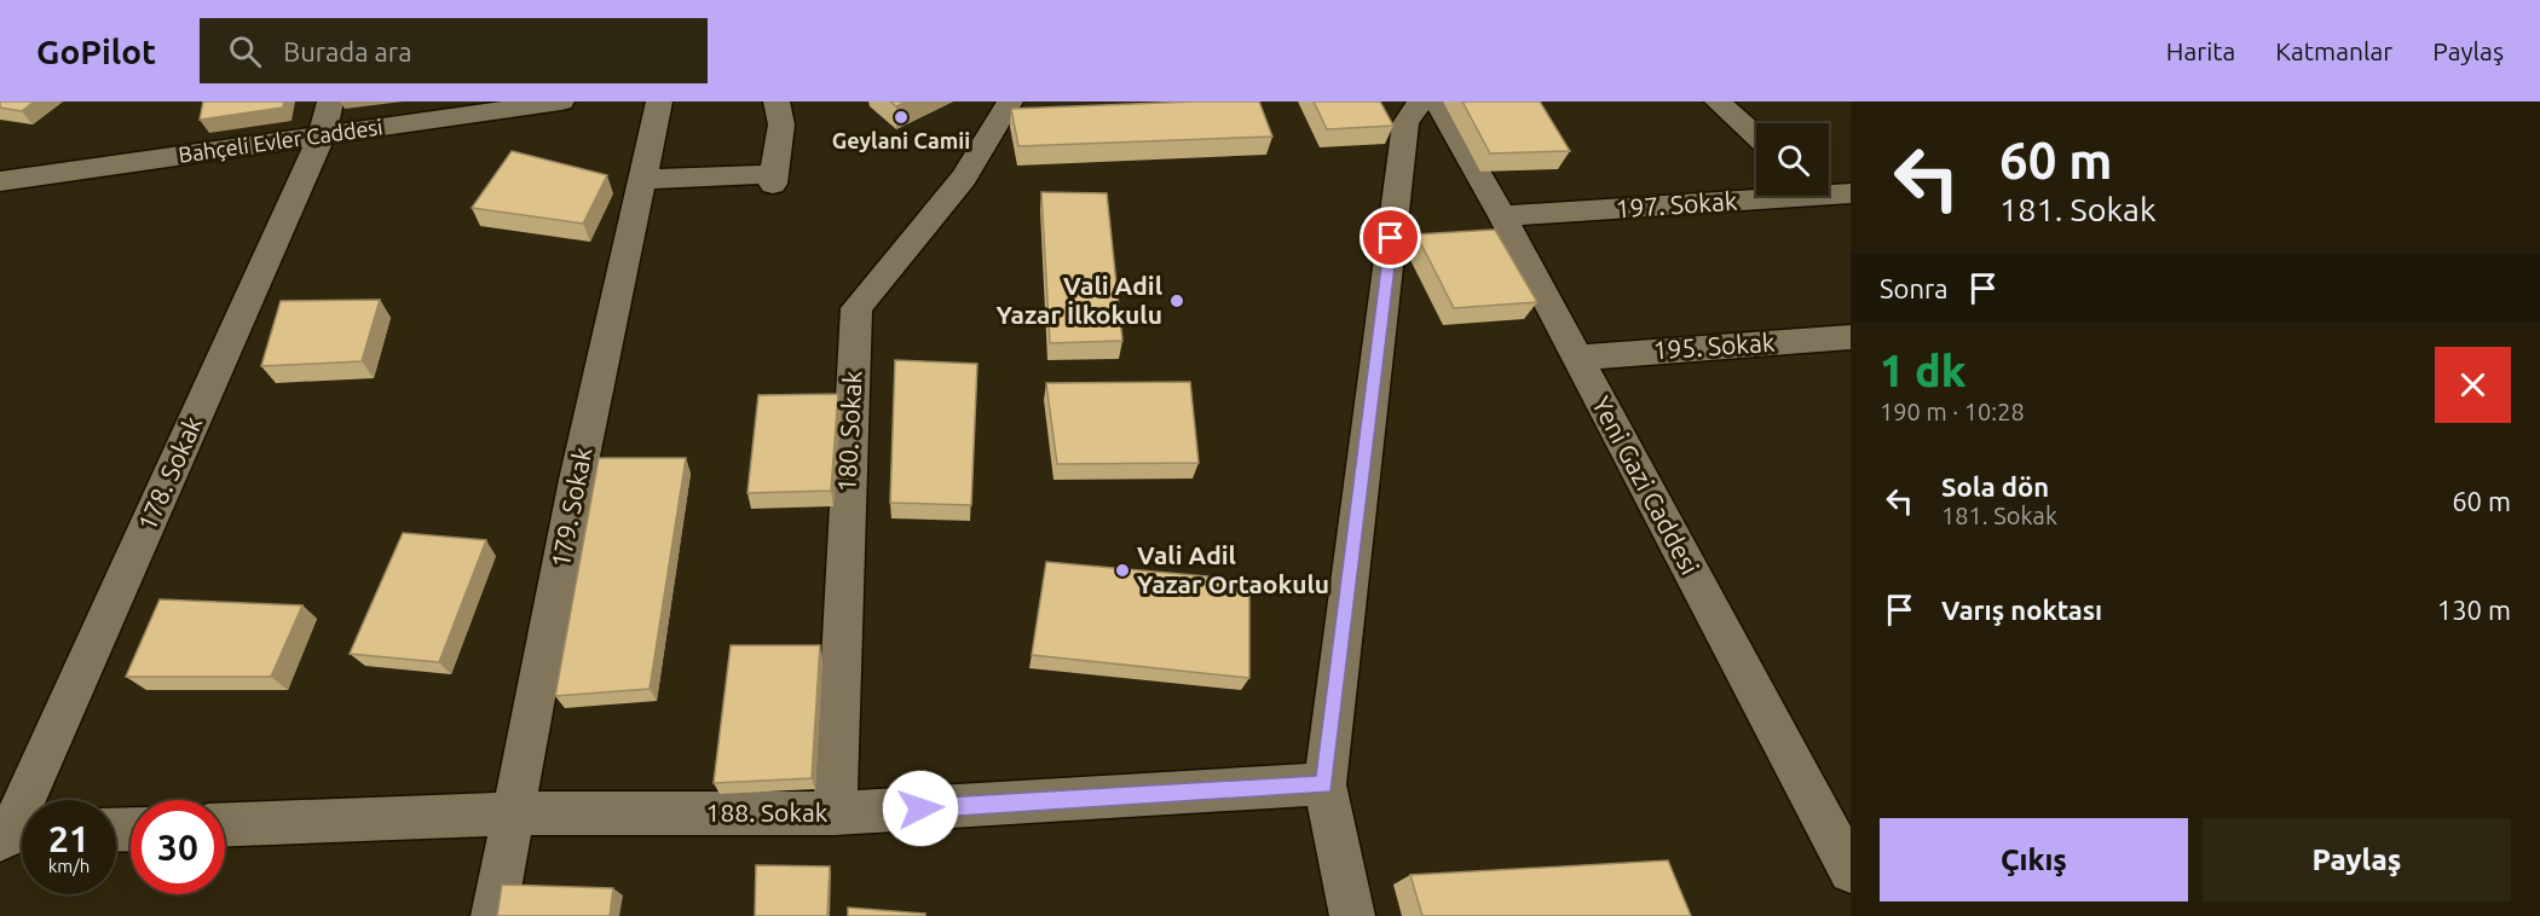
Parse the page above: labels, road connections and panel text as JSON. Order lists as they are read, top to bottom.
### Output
{
  "streets": {
    "street": [
      "Bahçeli Evler Caddesi",
      "197. Sokak",
      "195. Sokak",
      "180. Sokak",
      "178. Sokak",
      "Yeni Gazi Caddesi",
      "179. Sokak",
      "188. Sokak"
    ]
  },
  "crossings": [
    ["Bahçeli Evler Caddesi", "178. Sokak"],
    ["197. Sokak", "Yeni Gazi Caddesi"],
    ["195. Sokak", "Yeni Gazi Caddesi"],
    ["180. Sokak", "188. Sokak"],
    ["179. Sokak", "188. Sokak"]
  ],
  "places": ["Geylani Camii", "Vali Adil Yazar İlkokulu", "Vali Adil Yazar Ortaokulu"],
  "page": {
    "header": "GoPilot",
    "search": "Burada ara",
    "nav": ["Harita", "Katmanlar", "Paylaş"],
    "turn": ["60 m", "181. Sokak"],
    "then": "Sonra",
    "heading": ["1 dk", "190 m · 10:28"],
    "list": [
      {
        "name": "Sola dön",
        "note": "181. Sokak",
        "value": "60 m"
      },
      {
        "name": "Varış noktası",
        "value": "130 m"
      }
    ],
    "speed": "21 km/h",
    "limit": "30",
    "buttons": ["Çıkış", "Paylaş"]
  }
}
